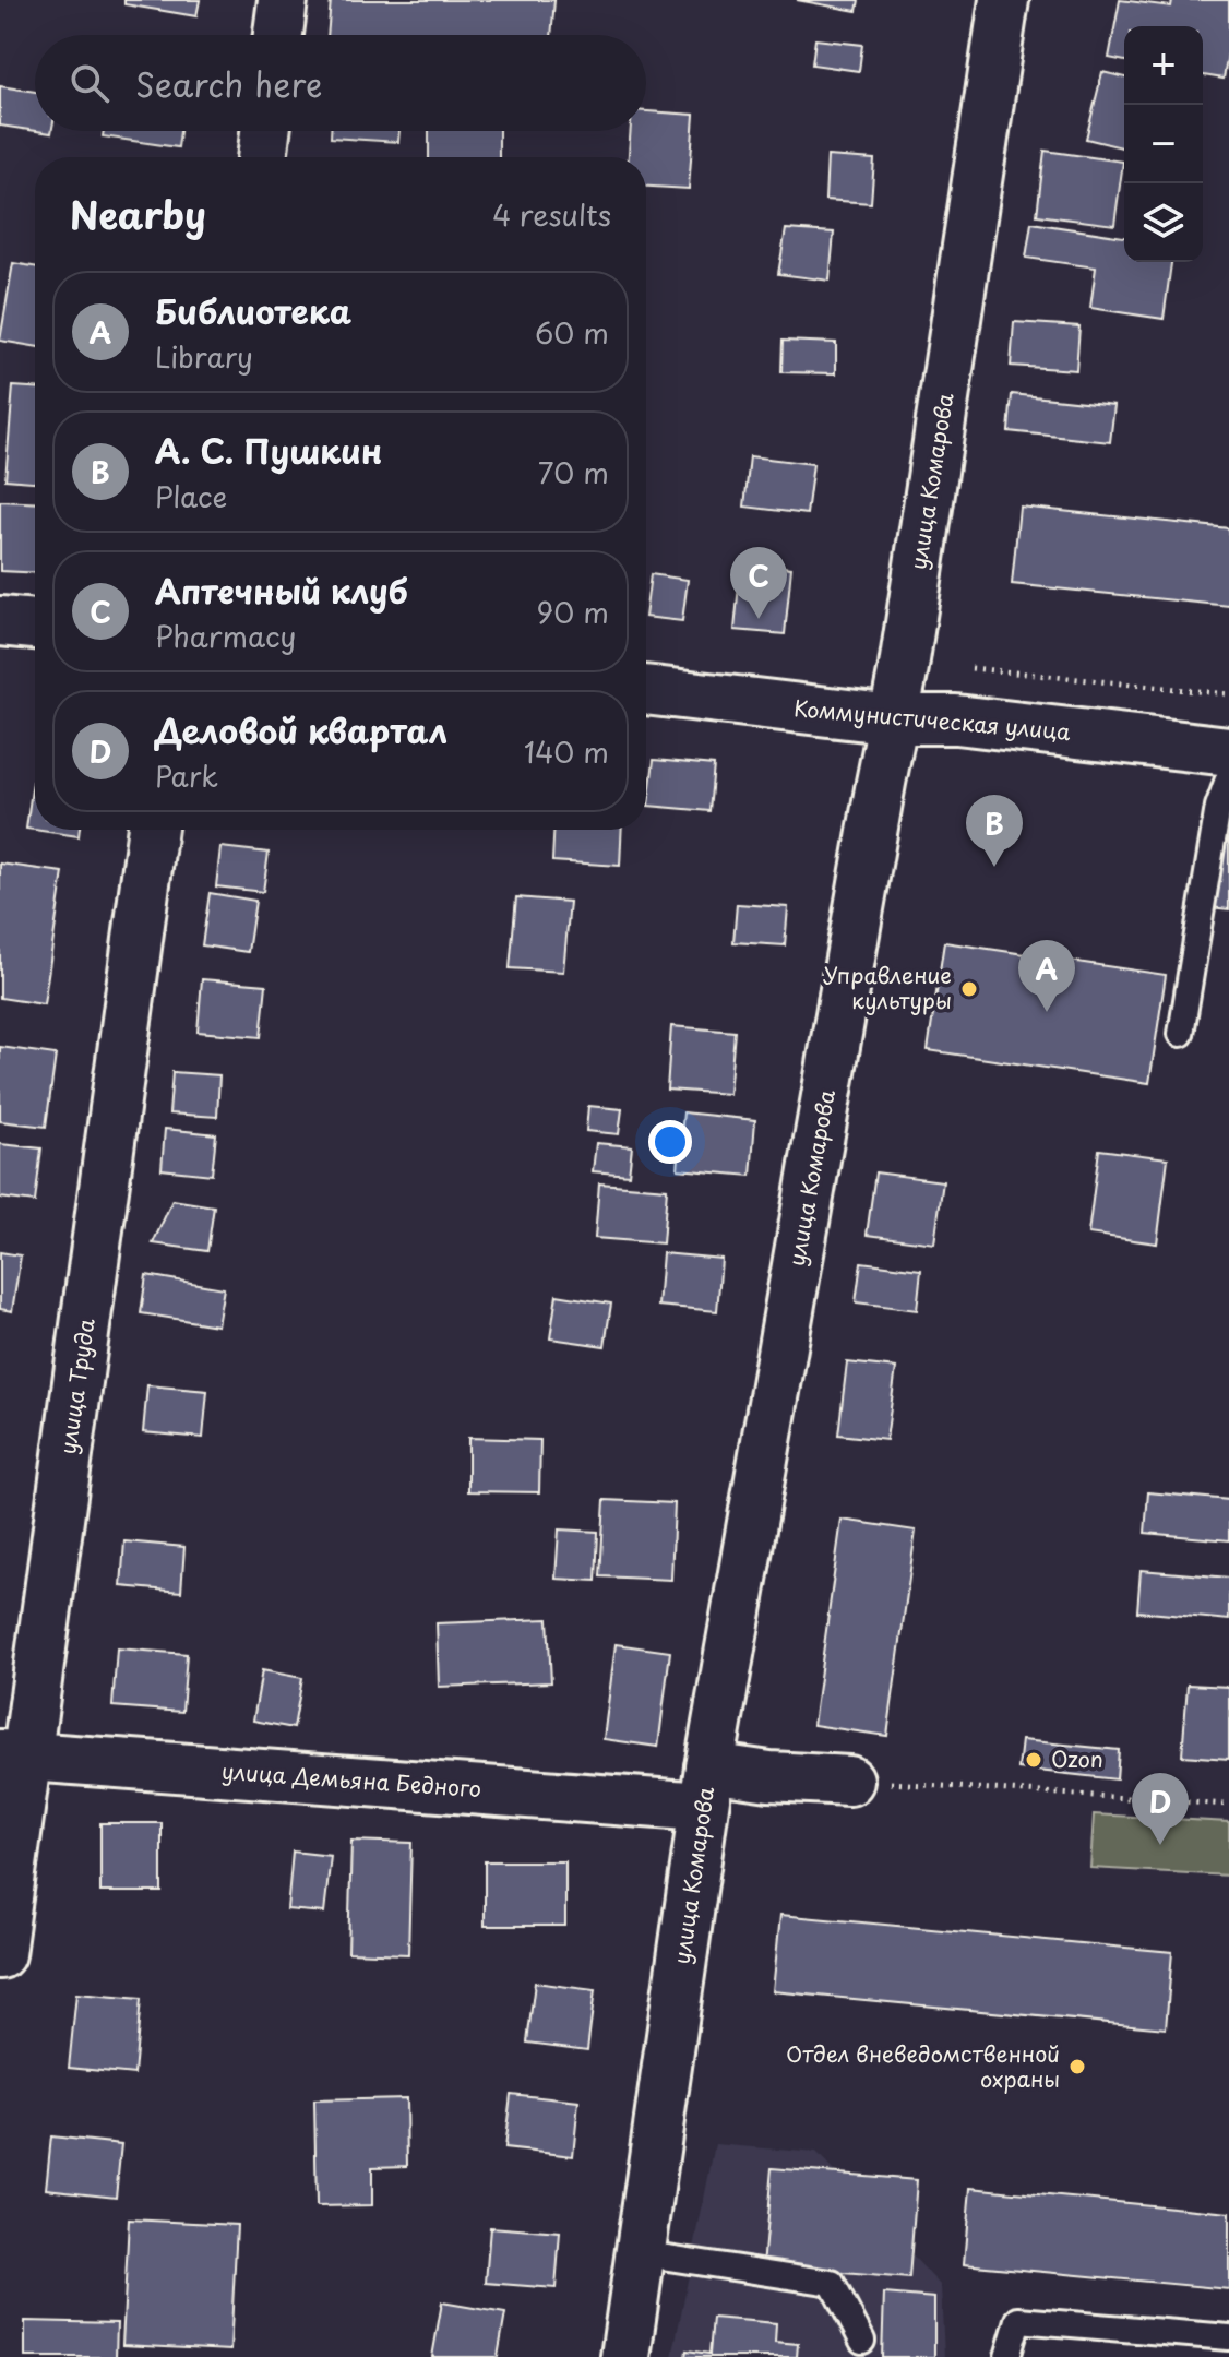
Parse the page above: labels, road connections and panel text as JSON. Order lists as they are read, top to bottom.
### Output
{
  "streets": {
    "main road": [
      "улица Комарова",
      "Коммунистическая улица",
      "улица Труда",
      "улица Демьяна Бедного"
    ]
  },
  "crossings": [
    ["улица Комарова", "Коммунистическая улица"],
    ["улица Комарова", "улица Демьяна Бедного"],
    ["улица Труда", "улица Демьяна Бедного"]
  ],
  "places": ["Управление культуры", "Ozon", "Отдел вневедомственной охраны"],
  "page": {
    "map_buttons": ["+", "−"],
    "search": "Search here",
    "heading": ["Nearby", "4 results"],
    "list": [
      {
        "mark": "A",
        "name": "Библиотека",
        "note": "Library",
        "value": "60 m"
      },
      {
        "mark": "B",
        "name": "А. С. Пушкин",
        "note": "Place",
        "value": "70 m"
      },
      {
        "mark": "C",
        "name": "Аптечный клуб",
        "note": "Pharmacy",
        "value": "90 m"
      },
      {
        "mark": "D",
        "name": "Деловой квартал",
        "note": "Park",
        "value": "140 m"
      }
    ],
    "pins": [
      "C",
      "B",
      "A",
      "D"
    ]
  }
}
